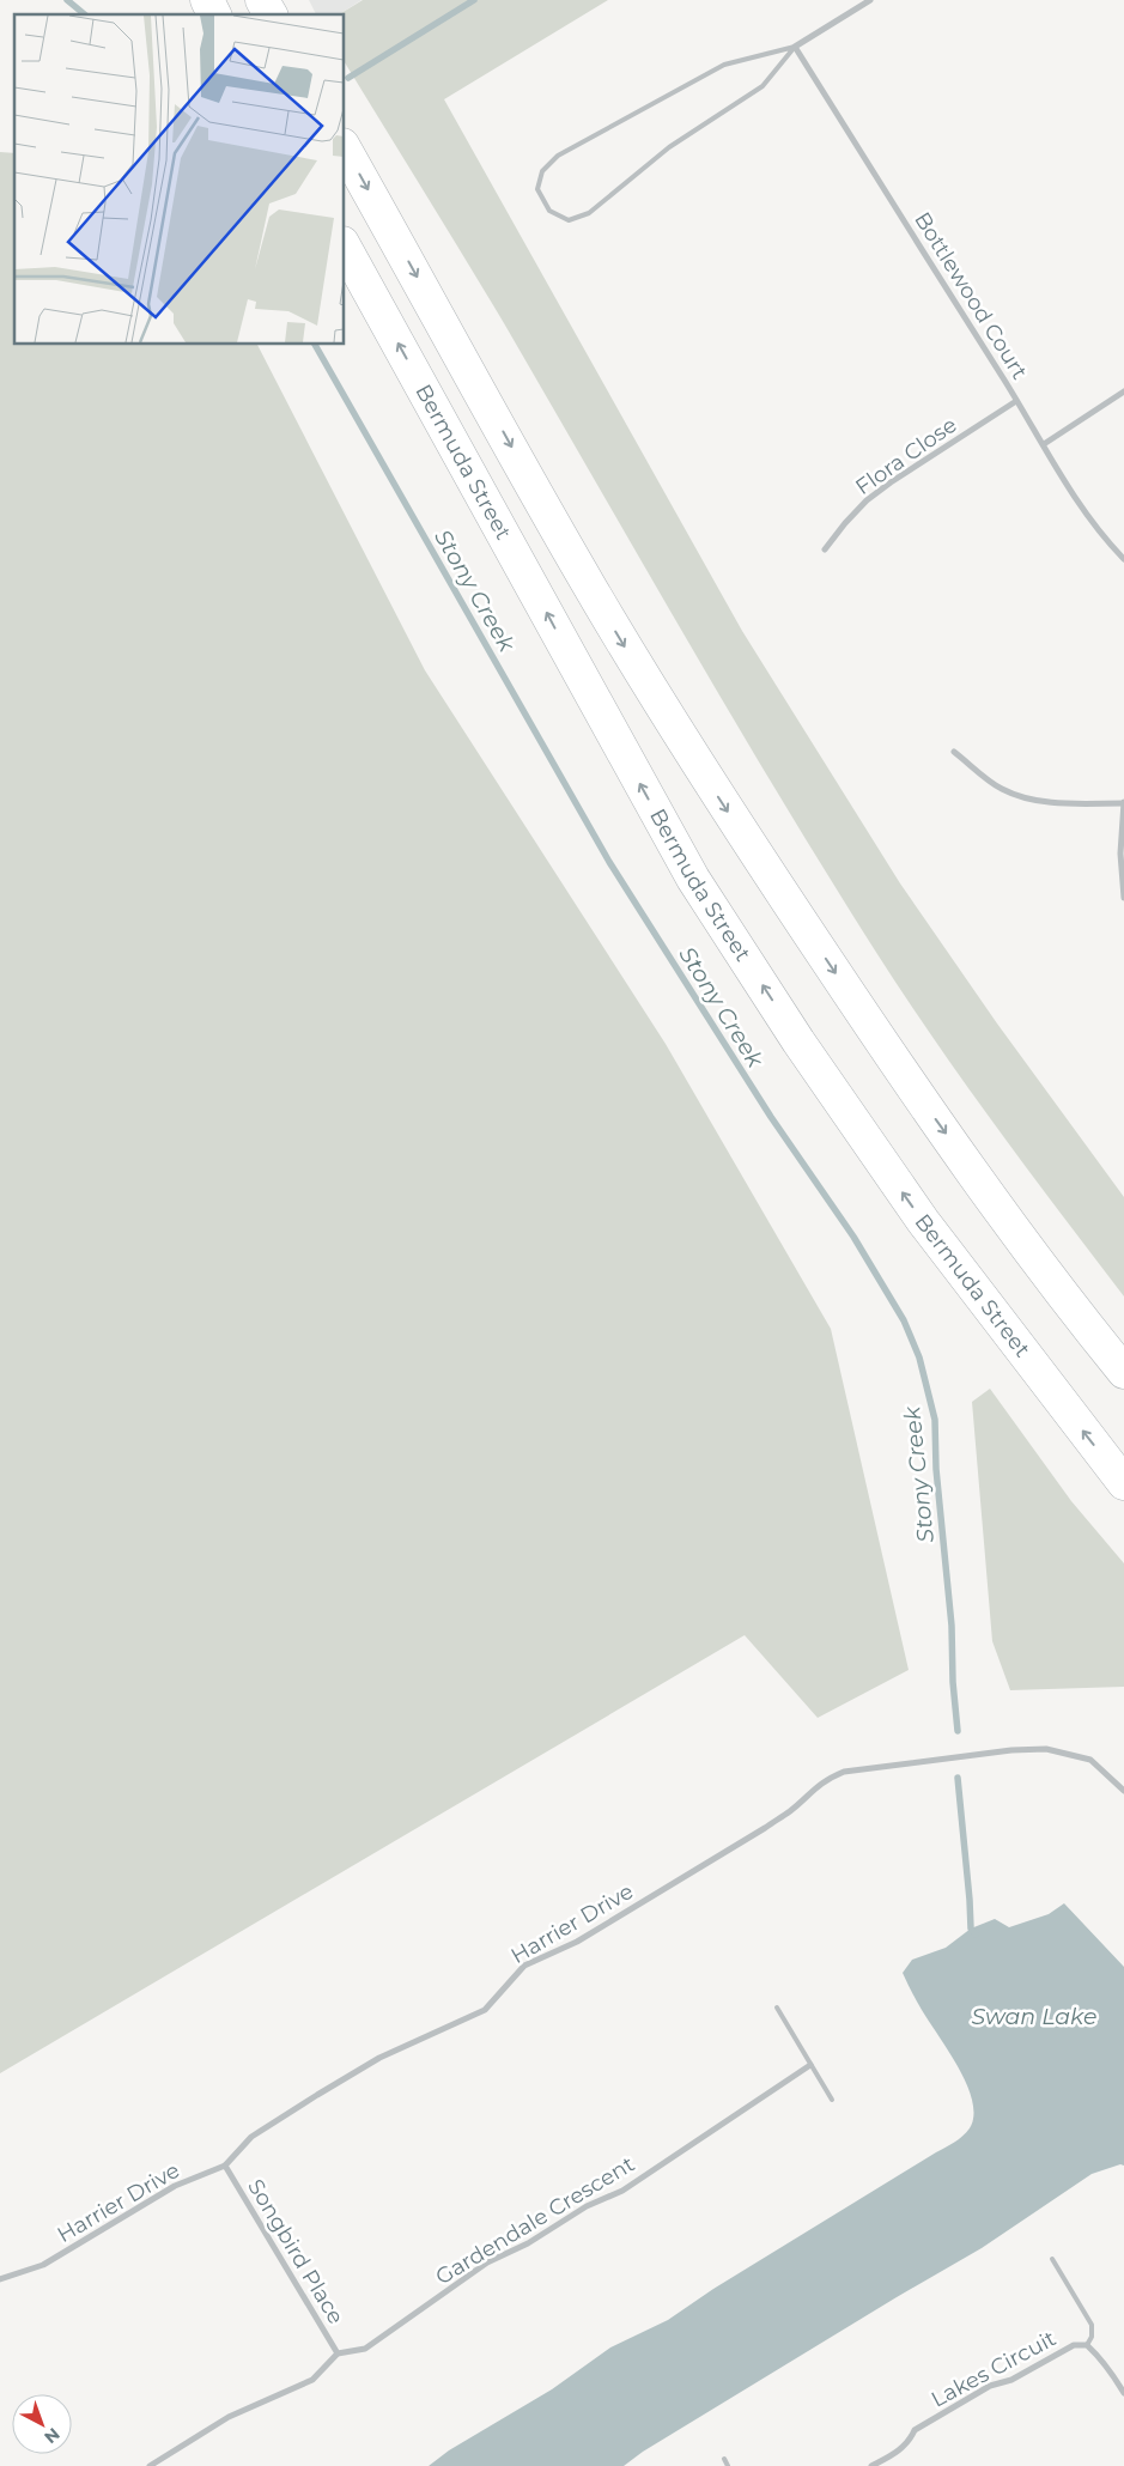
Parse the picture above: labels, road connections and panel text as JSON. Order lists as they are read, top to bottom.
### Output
{
  "streets": {
    "main road": ["Bermuda Street"],
    "street": [
      "Bottlewood Court",
      "Flora Close",
      "Harrier Drive",
      "Gardendale Crescent",
      "Songbird Place",
      "Lakes Circuit"
    ]
  },
  "crossings": [
    ["Bottlewood Court", "Flora Close"],
    ["Harrier Drive", "Songbird Place"],
    ["Gardendale Crescent", "Songbird Place"]
  ],
  "water": ["Stony Creek", "Swan Lake"],
  "north": "bottom right"
}
